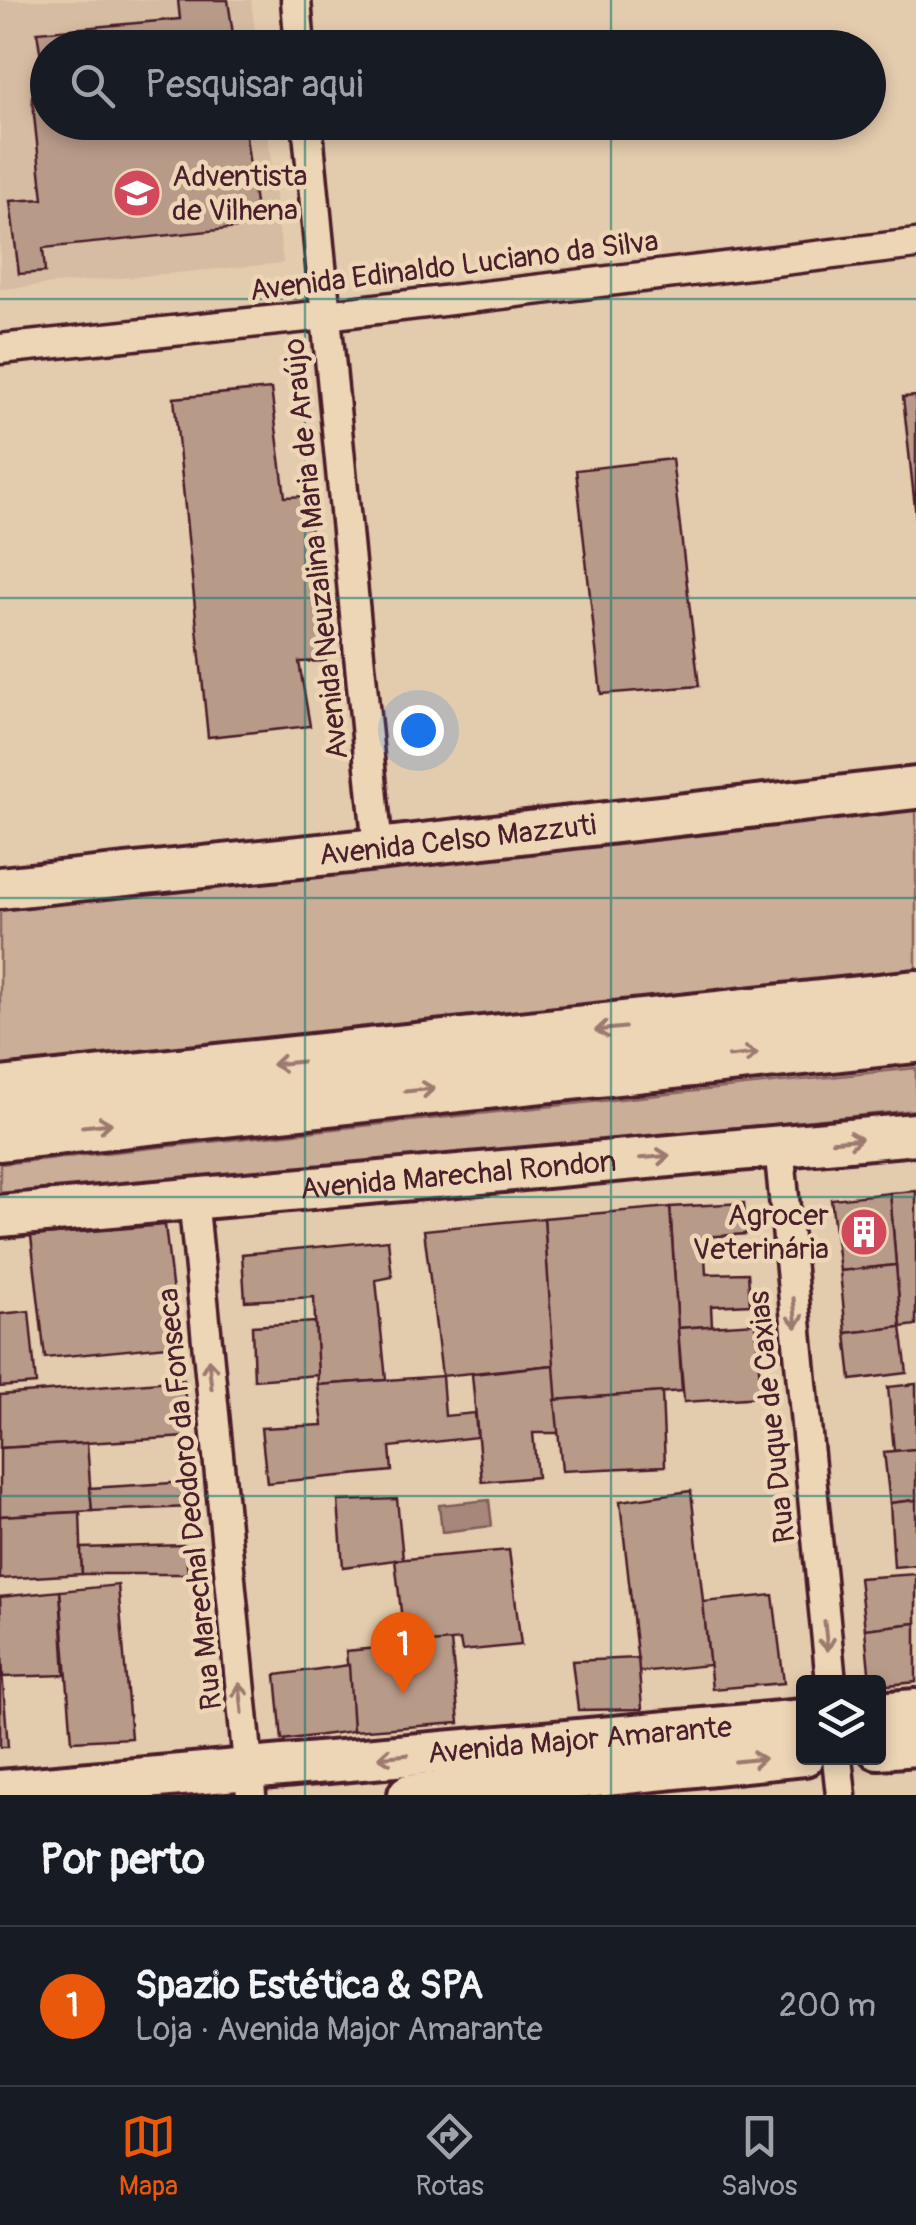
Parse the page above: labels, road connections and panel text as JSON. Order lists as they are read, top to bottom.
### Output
{
  "streets": {
    "main road": ["Avenida Celso Mazzuti", "Avenida Marechal Rondon", "Avenida Major Amarante"],
    "street": [
      "Avenida Edinaldo Luciano da Silva",
      "Avenida Neuzalina Maria de Araújo",
      "Rua Duque de Caxias",
      "Rua Marechal Deodoro da Fonseca"
    ]
  },
  "crossings": [
    ["Avenida Edinaldo Luciano da Silva", "Avenida Neuzalina Maria de Araújo"],
    ["Avenida Neuzalina Maria de Araújo", "Avenida Celso Mazzuti"],
    ["Avenida Marechal Rondon", "Rua Duque de Caxias"],
    ["Avenida Marechal Rondon", "Rua Marechal Deodoro da Fonseca"],
    ["Rua Marechal Deodoro da Fonseca", "Avenida Major Amarante"]
  ],
  "one_way": ["Avenida Marechal Rondon", "Rua Duque de Caxias", "Rua Marechal Deodoro da Fonseca"],
  "places": {
    "school or university": ["Adventista de Vilhena"],
    "building": ["Agrocer Veterinária"]
  },
  "page": {
    "search": "Pesquisar aqui",
    "pins": "1",
    "heading": "Por perto",
    "list": [
      {
        "mark": "1",
        "name": "Spazio Estética & SPA",
        "note": "Loja · Avenida Major Amarante",
        "value": "200 m"
      }
    ],
    "nav": ["Mapa", "Rotas", "Salvos"]
  }
}
